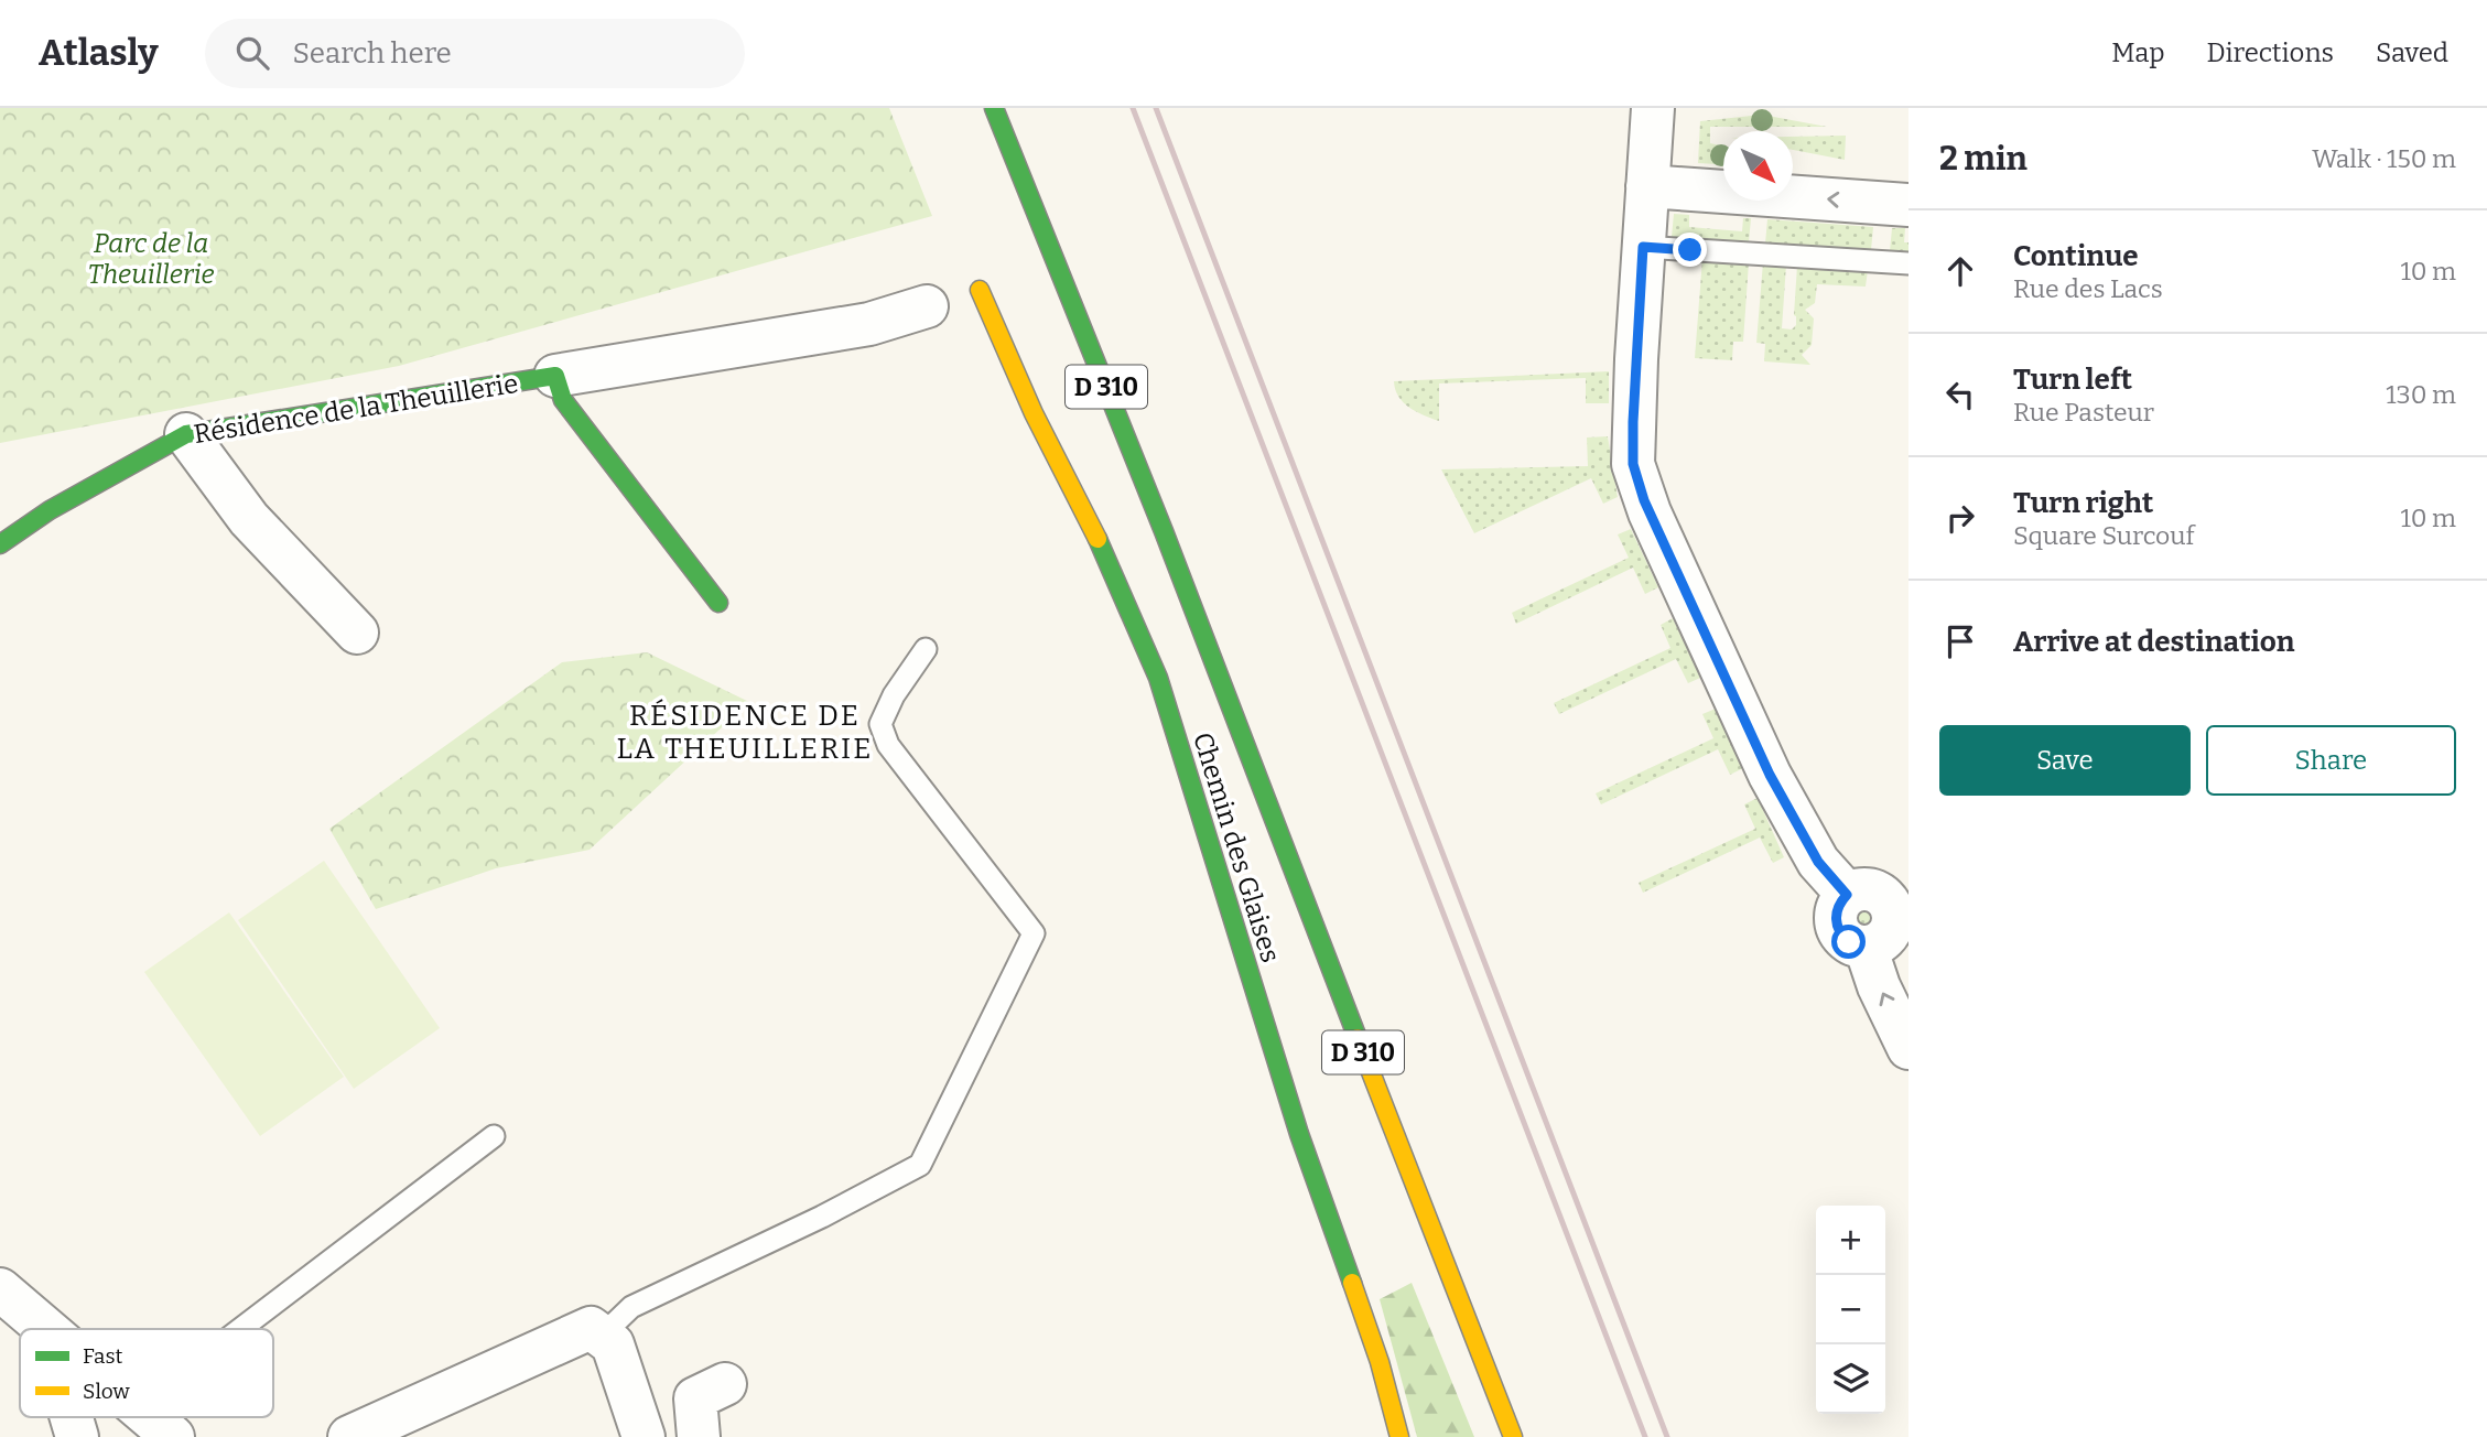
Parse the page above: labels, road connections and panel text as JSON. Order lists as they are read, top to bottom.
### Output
{
  "streets": {
    "street": ["D 310", "Résidence de la Theuillerie", "Chemin des Glaises"]
  },
  "districts": ["RÉSIDENCE DE LA THEUILLERIE"],
  "parks": ["Parc de la Theuillerie"],
  "legend": ["Fast", "Slow"],
  "north": "bottom right",
  "page": {
    "header": "Atlasly",
    "search": "Search here",
    "nav": ["Map", "Directions", "Saved"],
    "heading": ["2 min", "Walk · 150 m"],
    "list": [
      ["Continue", "Rue des Lacs", "10 m"],
      ["Turn left", "Rue Pasteur", "130 m"],
      ["Turn right", "Square Surcouf", "10 m"],
      "Arrive at destination"
    ],
    "buttons": ["Save", "Share"],
    "map_buttons": ["+", "−"]
  }
}
